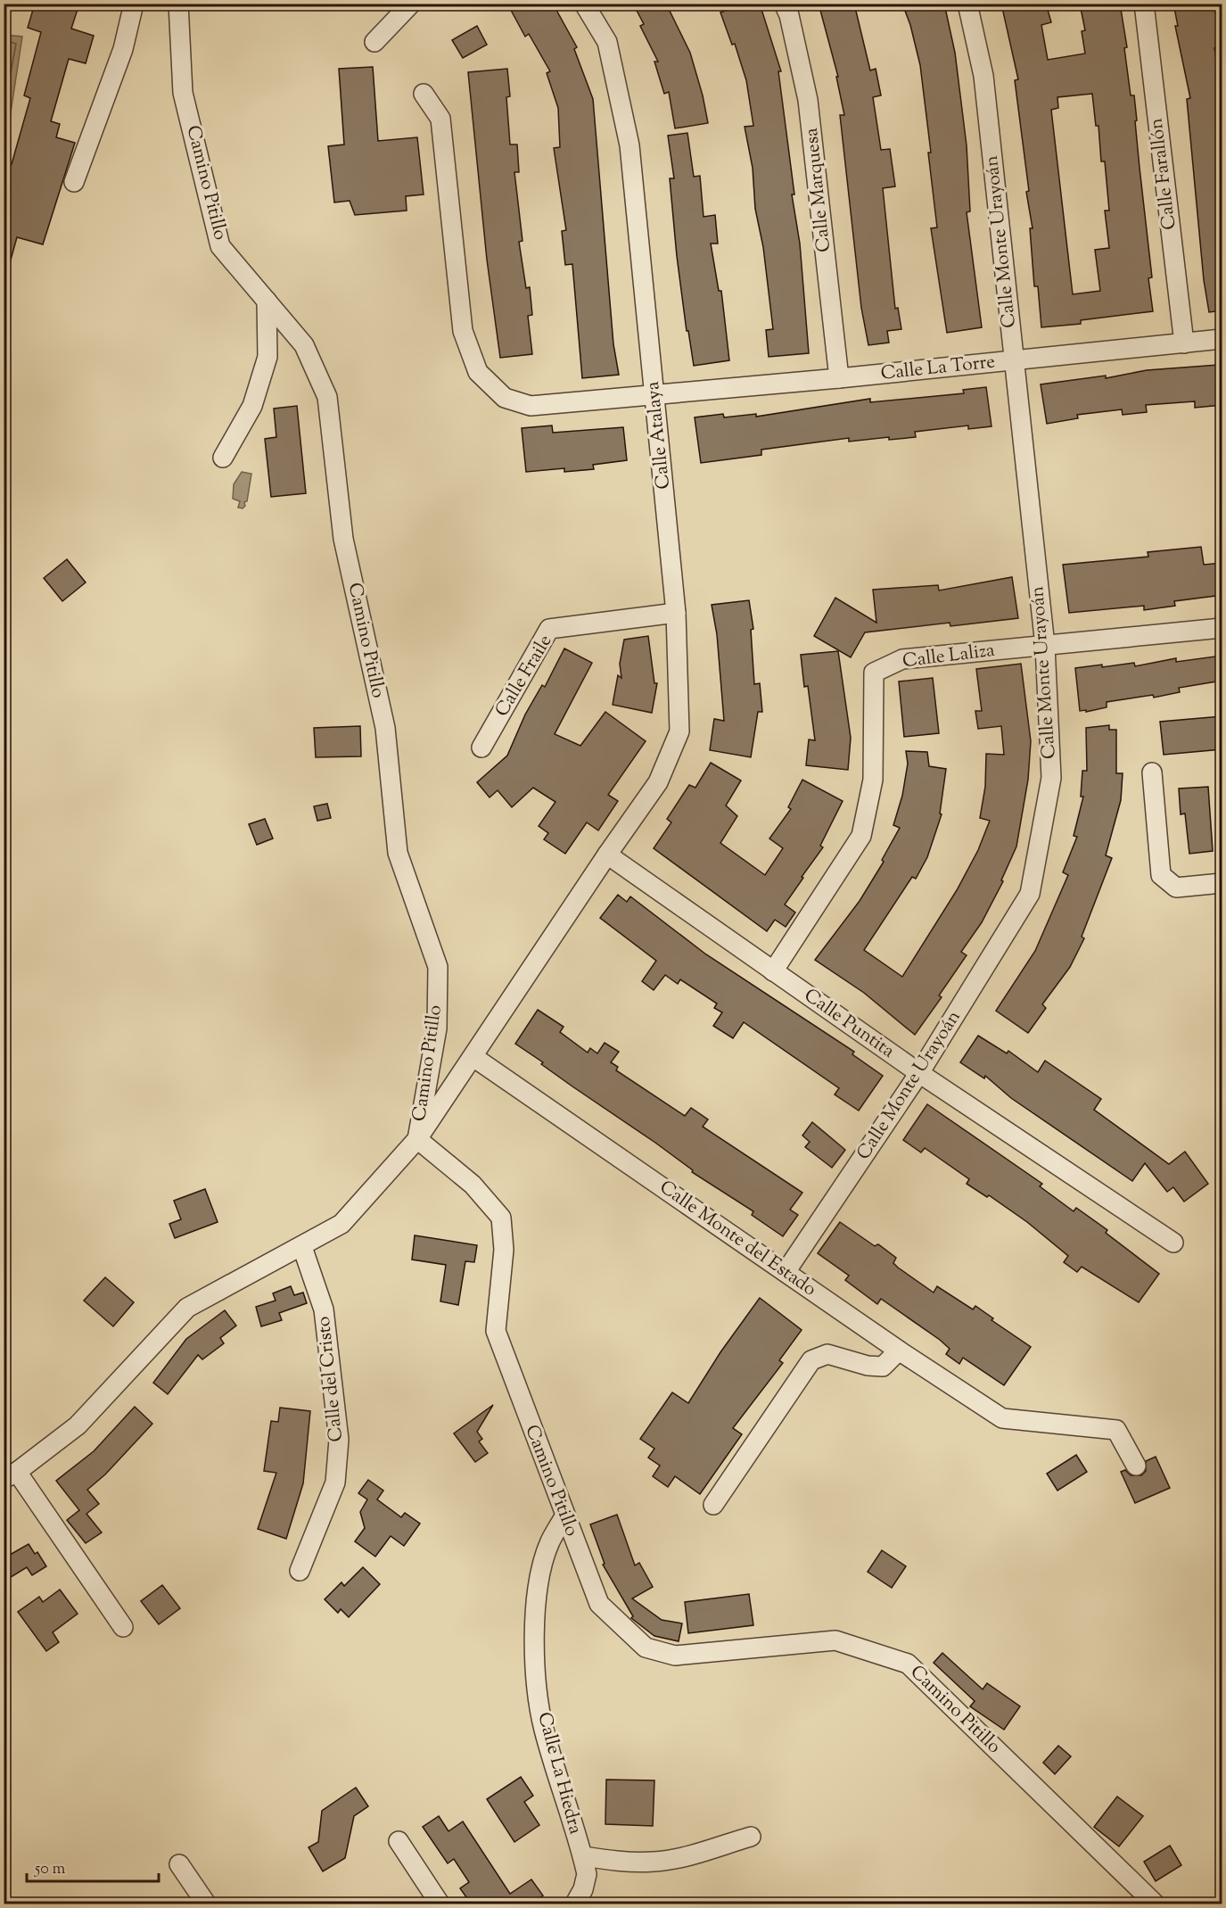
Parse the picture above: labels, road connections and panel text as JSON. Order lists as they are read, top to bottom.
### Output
{
  "streets": {
    "street": [
      "Calle Farallón",
      "Camino Pitillo",
      "Calle Marquesa",
      "Calle Monte Urayoán",
      "Calle La Torre",
      "Calle Atalaya",
      "Calle Laliza",
      "Calle Fraile",
      "Calle Puntita",
      "Calle Monte del Estado",
      "Calle del Cristo",
      "Calle La Hiedra"
    ]
  },
  "crossings": [
    ["Calle Farallón", "Calle La Torre"],
    ["Camino Pitillo", "Calle Atalaya"],
    ["Camino Pitillo", "Calle La Hiedra"],
    ["Calle Marquesa", "Calle La Torre"],
    ["Calle Monte Urayoán", "Calle La Torre"],
    ["Calle Monte Urayoán", "Calle Laliza"],
    ["Calle Monte Urayoán", "Calle Puntita"],
    ["Calle Monte Urayoán", "Calle Monte del Estado"],
    ["Calle La Torre", "Calle Atalaya"],
    ["Calle Atalaya", "Calle Fraile"],
    ["Calle Atalaya", "Calle Puntita"],
    ["Calle Atalaya", "Calle Monte del Estado"],
    ["Calle Atalaya", "Calle del Cristo"],
    ["Calle Laliza", "Calle Puntita"]
  ],
  "scale_bar": "50 m"
}
